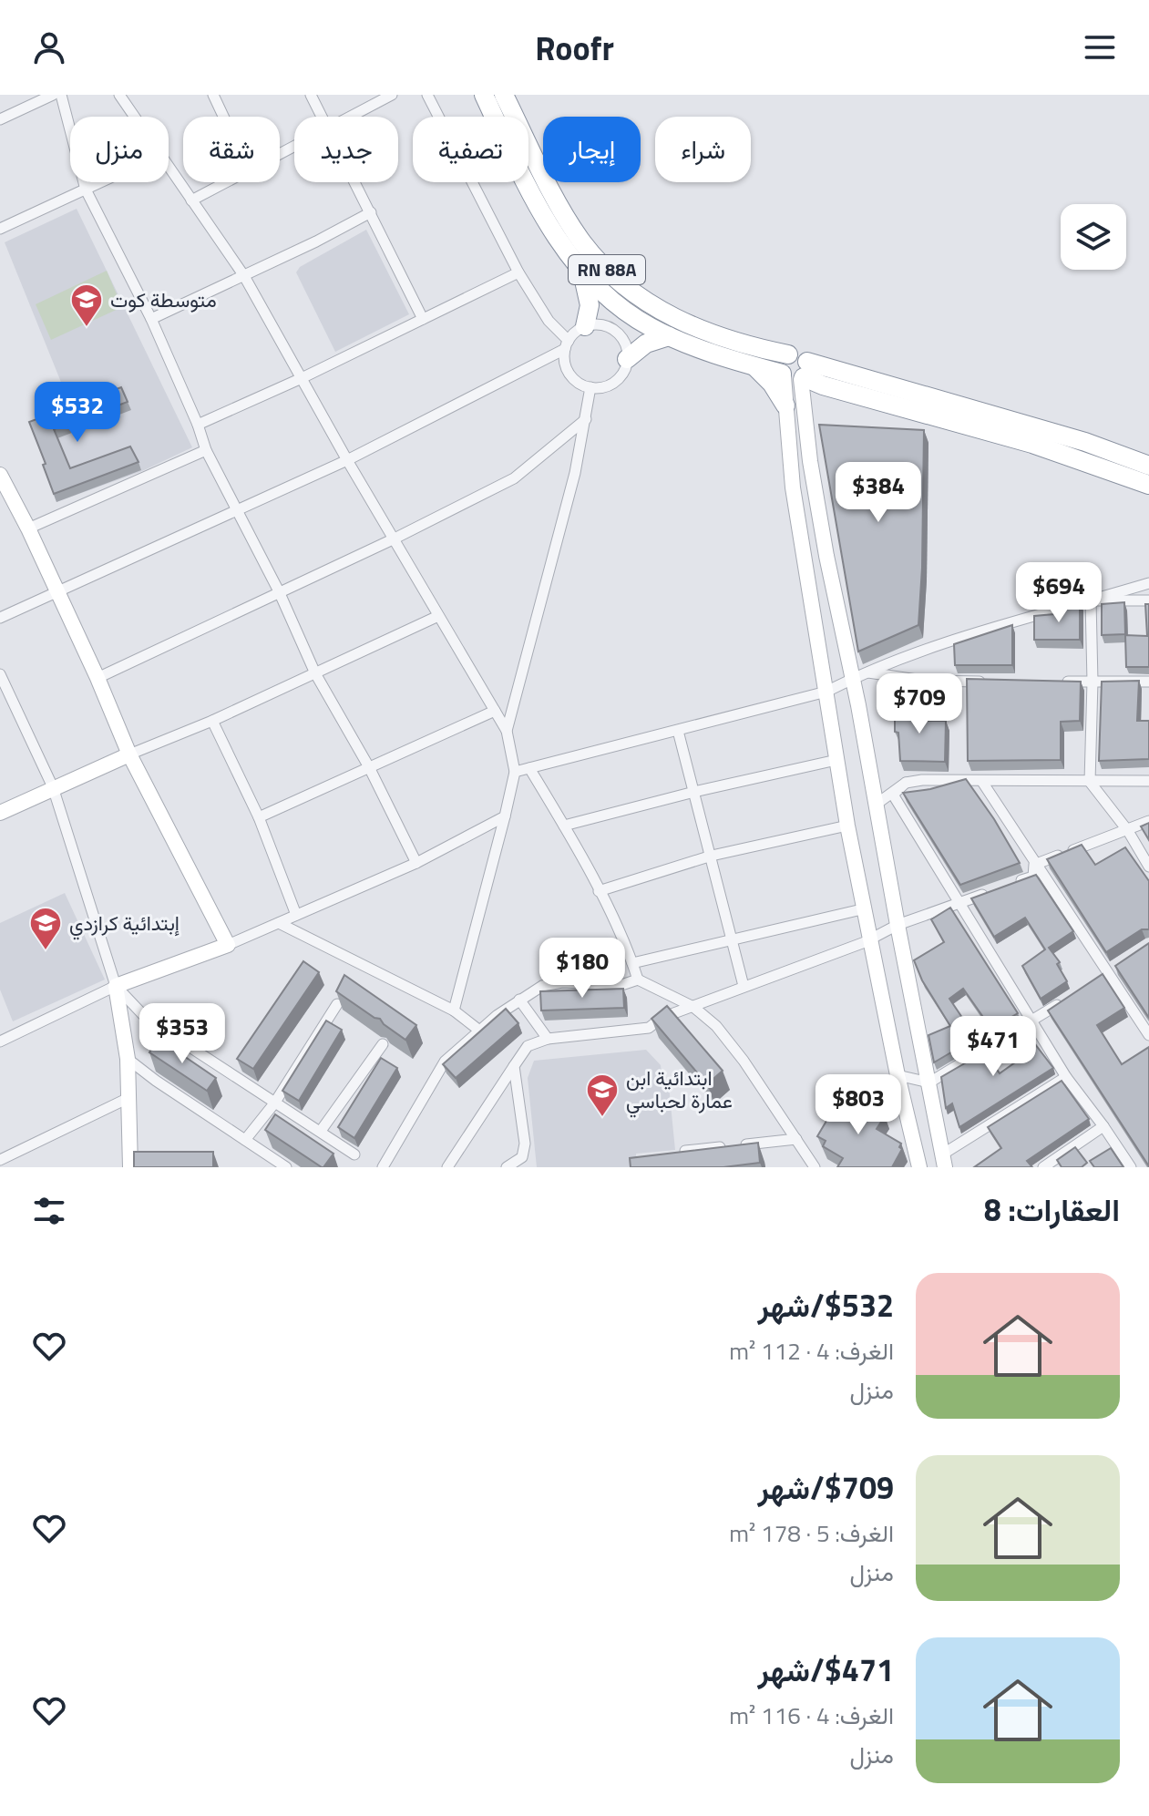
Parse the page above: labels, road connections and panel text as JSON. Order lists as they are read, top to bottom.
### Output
{
  "streets": {
    "highway": ["RN 88A"]
  },
  "places": {
    "school or university": ["متوسطة كوت", "إبتدائية كرازدي", "ابتدائية ابن عمارة لحباسي"]
  },
  "page": {
    "header": "Roofr",
    "chip": [
      "شراء",
      "إيجار",
      "تصفية",
      "جديد",
      "شقة",
      "منزل"
    ],
    "price": [
      "$532",
      "$384",
      "$694",
      "$709",
      "$180",
      "$353",
      "$471",
      "$803"
    ],
    "heading": "العقارات: 8",
    "list": [
      {
        "name": "$532/شهر",
        "note": "الغرف: 4 · 112 m² · منزل"
      },
      {
        "name": "$709/شهر",
        "note": "الغرف: 5 · 178 m² · منزل"
      },
      {
        "name": "$471/شهر",
        "note": "الغرف: 4 · 116 m² · منزل"
      }
    ]
  }
}
